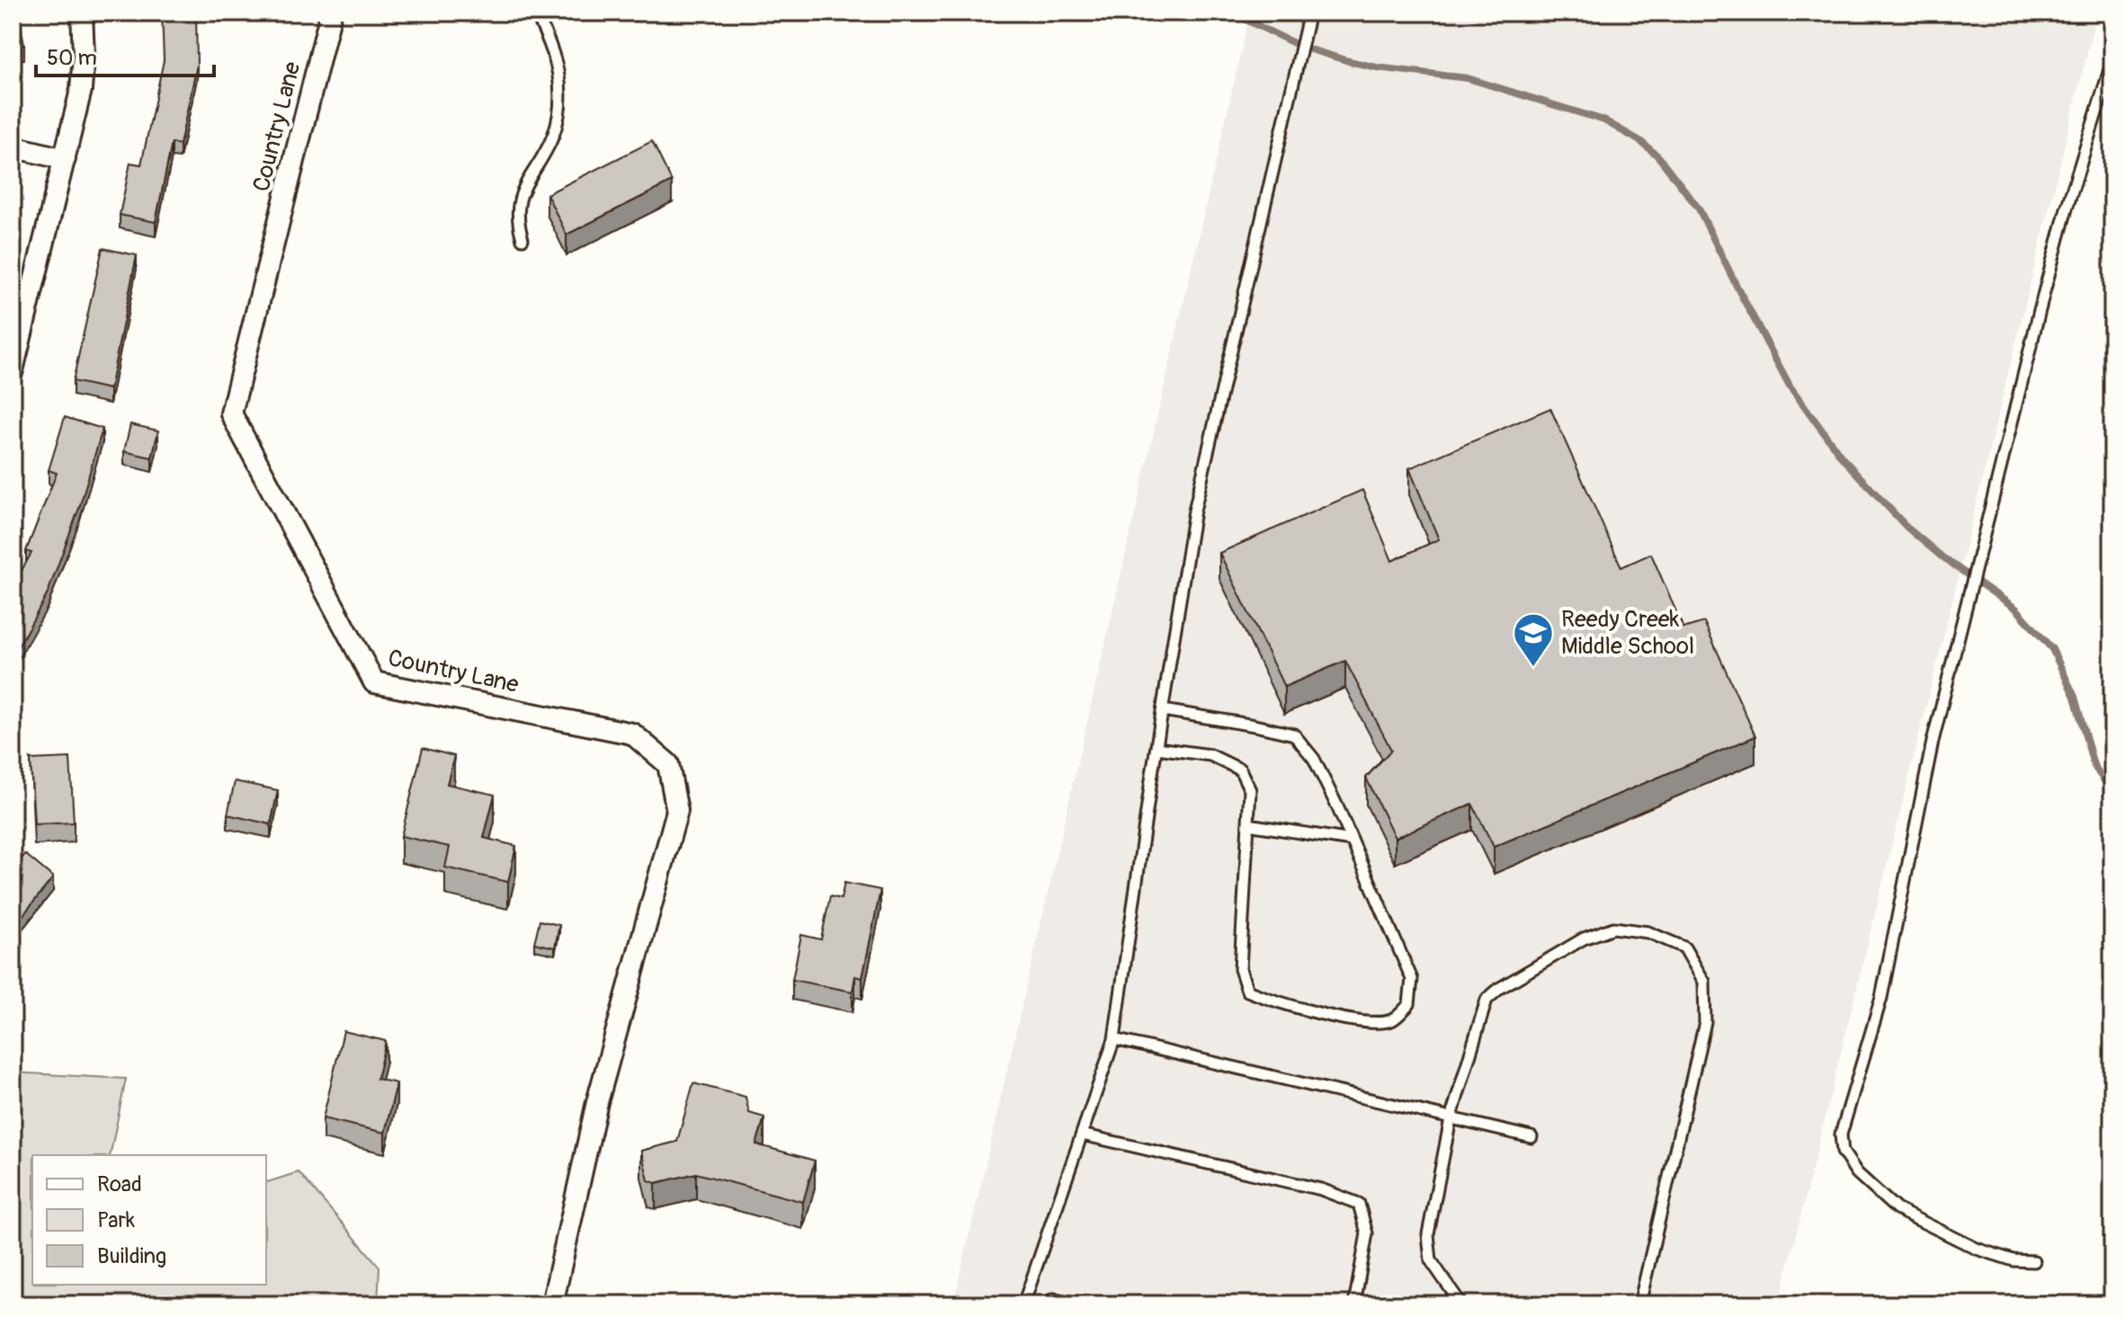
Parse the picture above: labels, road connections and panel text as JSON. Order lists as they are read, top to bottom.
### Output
{
  "streets": {
    "street": ["Country Lane"]
  },
  "places": {
    "school or university": ["Reedy Creek Middle School"]
  },
  "legend": ["Road", "Park", "Building"],
  "scale_bar": "50 m"
}
